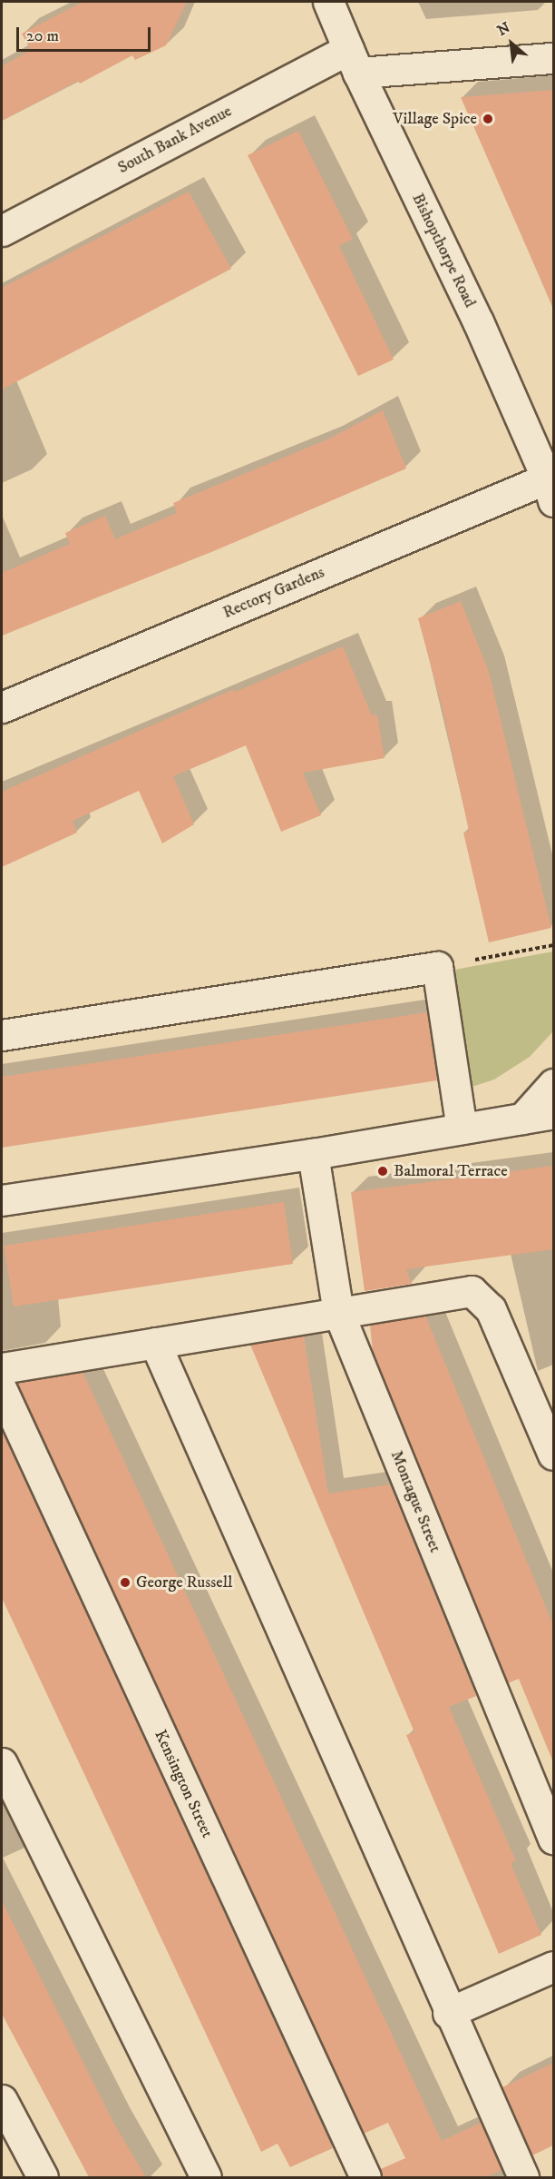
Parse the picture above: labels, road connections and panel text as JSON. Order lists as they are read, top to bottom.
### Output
{
  "streets": {
    "street": [
      "South Bank Avenue",
      "Bishopthorpe Road",
      "Rectory Gardens",
      "Montague Street",
      "Kensington Street"
    ]
  },
  "crossings": [
    ["South Bank Avenue", "Bishopthorpe Road"],
    ["Bishopthorpe Road", "Rectory Gardens"]
  ],
  "places": ["Village Spice", "Balmoral Terrace", "George Russell"],
  "scale_bar": "20 m",
  "north": "top left"
}
